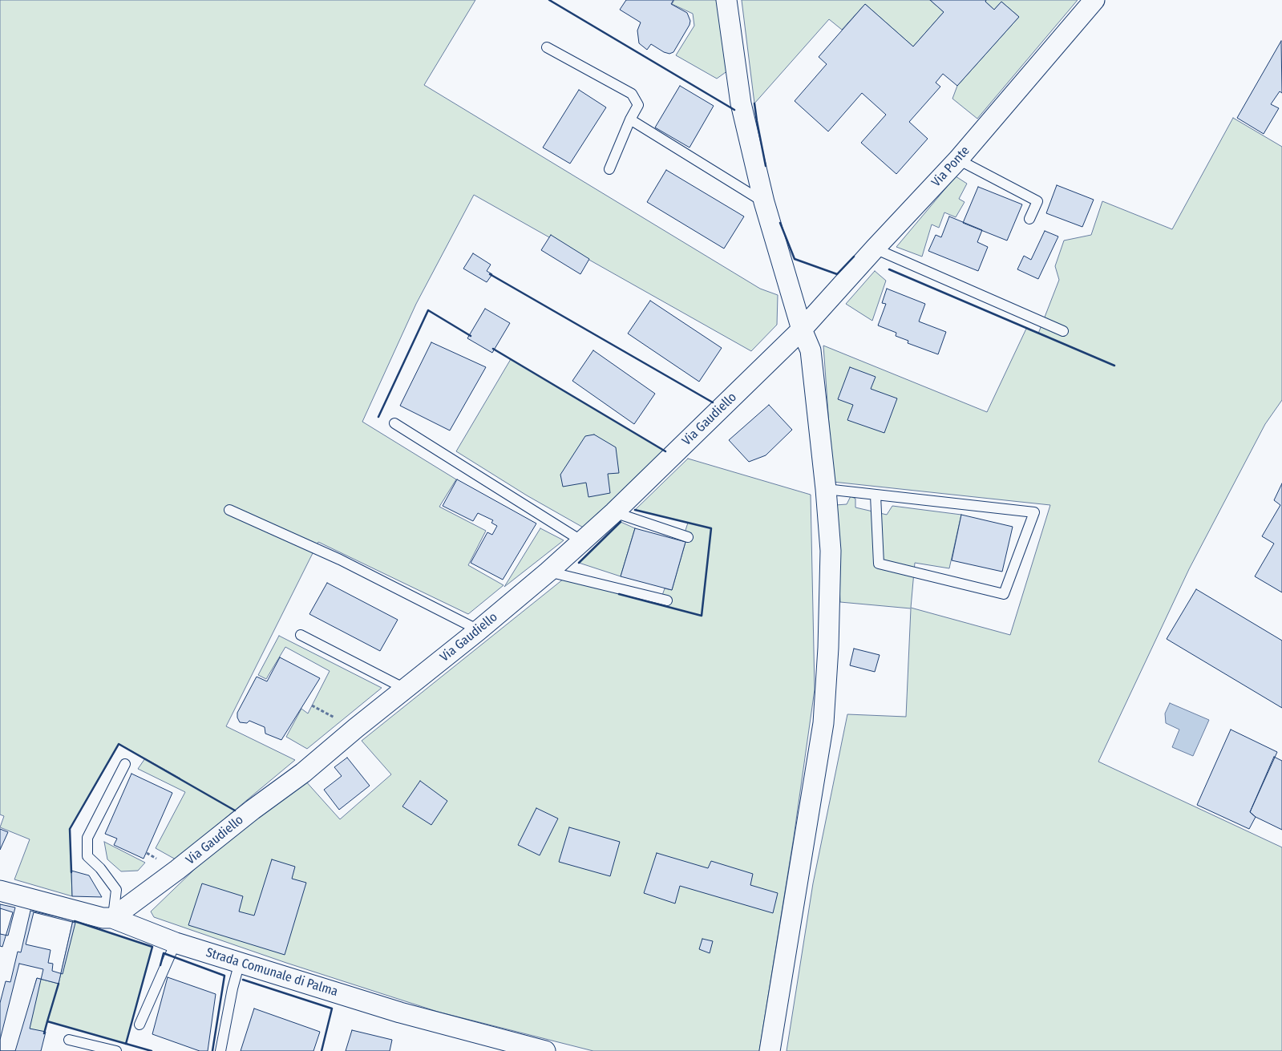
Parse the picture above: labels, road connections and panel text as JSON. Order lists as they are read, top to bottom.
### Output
{
  "streets": {
    "street": ["Via Ponte", "Via Gaudiello", "Strada Comunale di Palma"]
  },
  "crossings": [
    ["Via Ponte", "Via Gaudiello"],
    ["Via Gaudiello", "Strada Comunale di Palma"]
  ]
}
